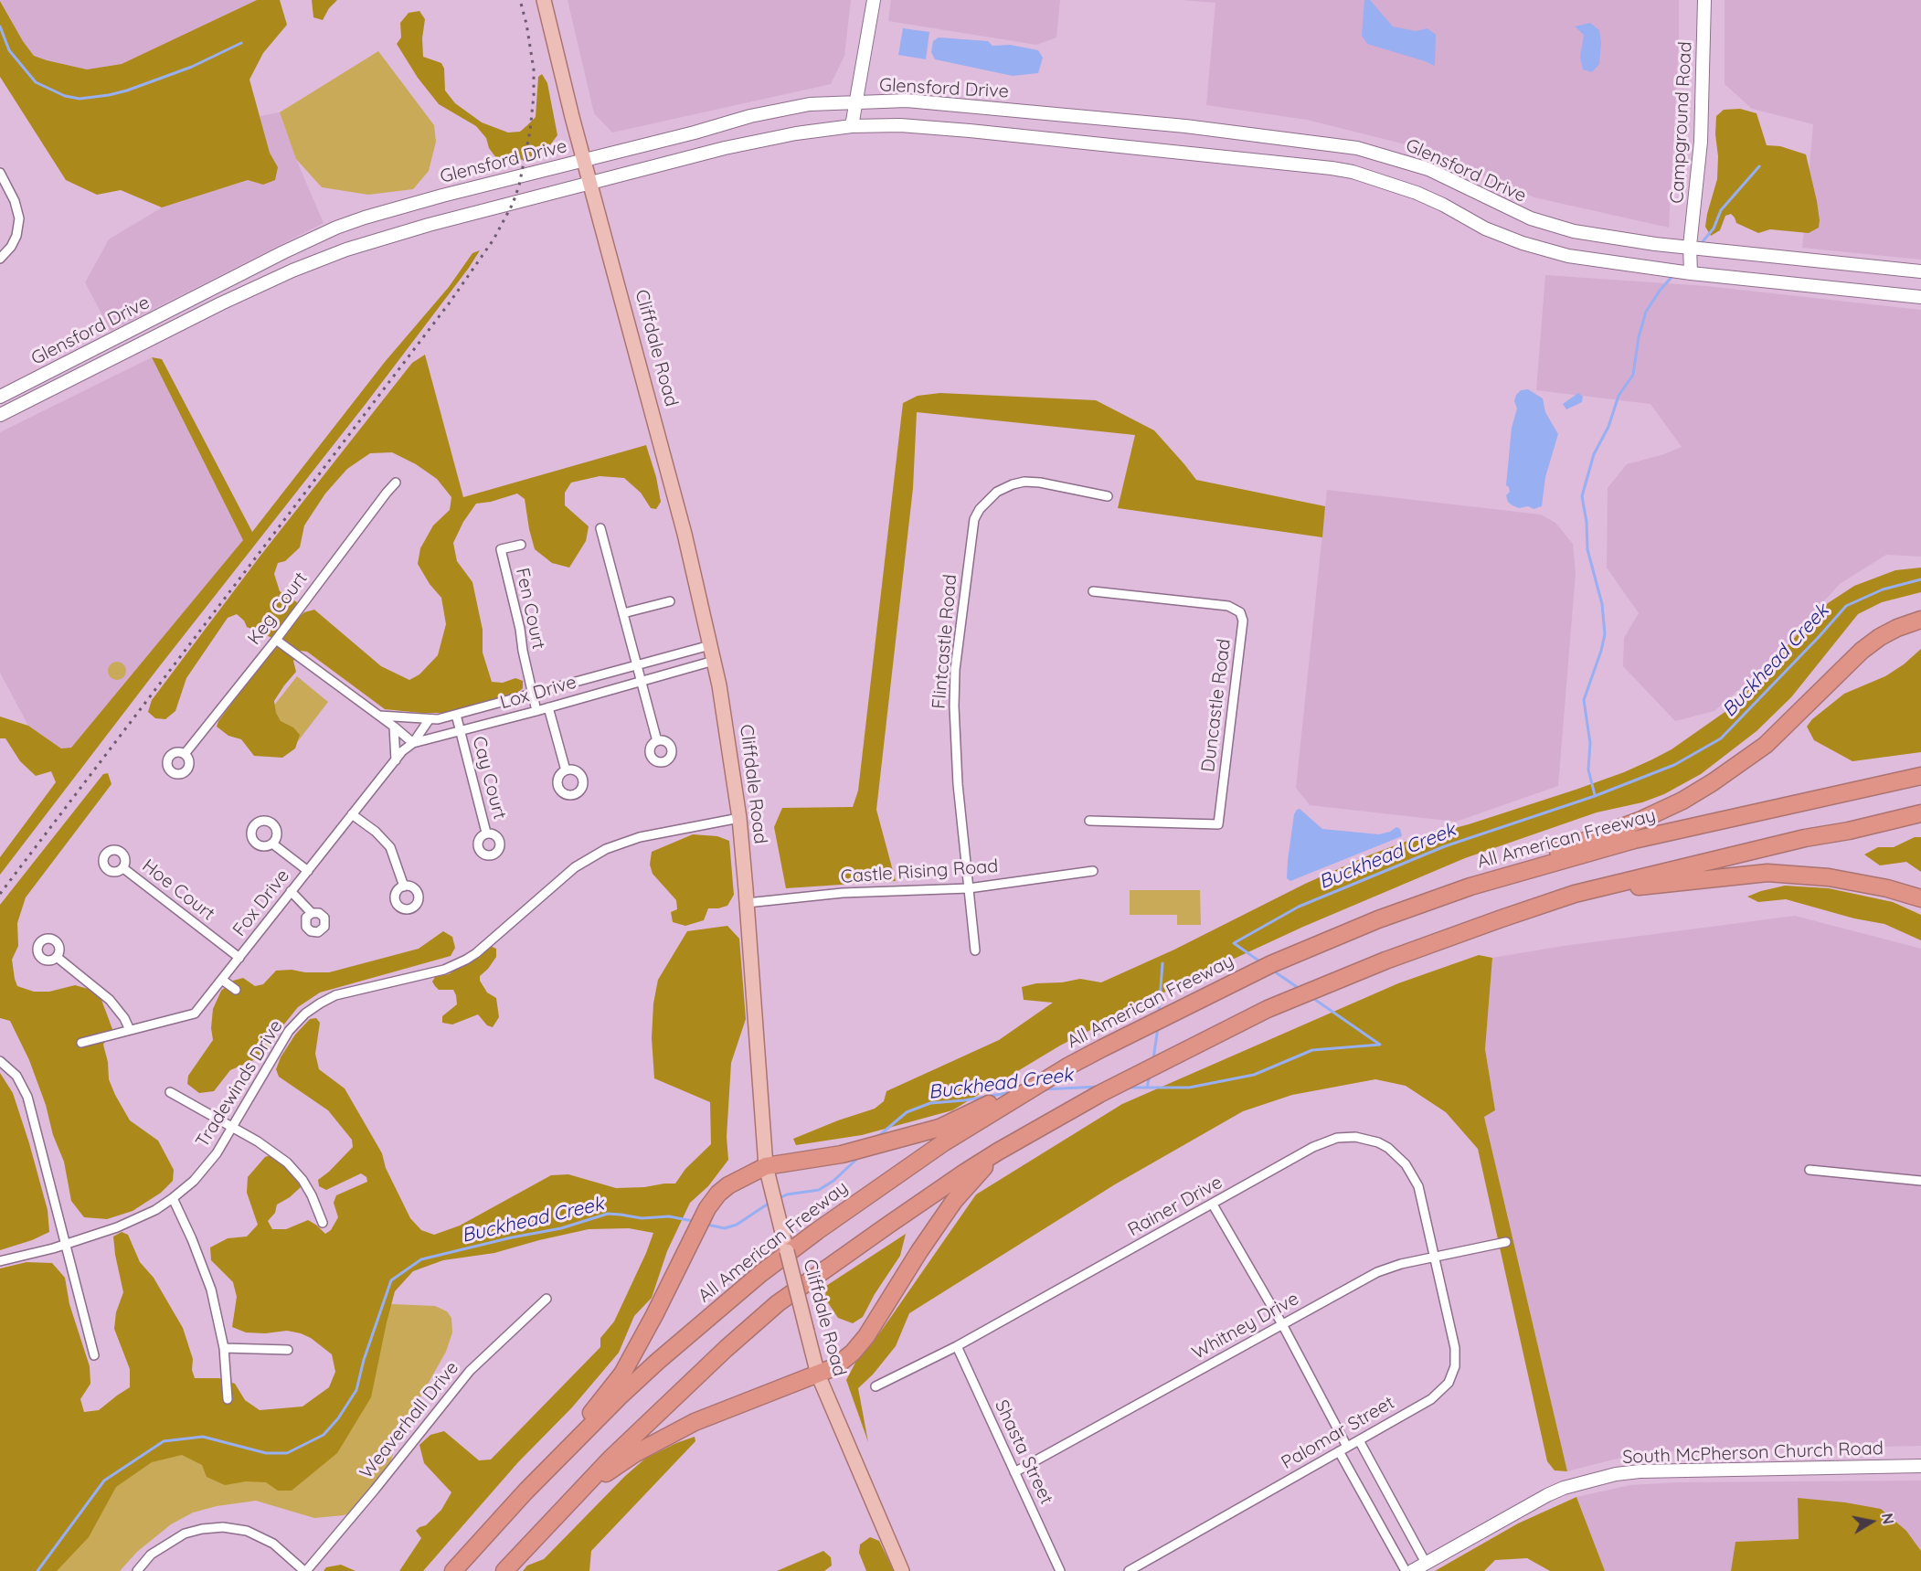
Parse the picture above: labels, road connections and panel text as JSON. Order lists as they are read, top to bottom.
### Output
{
  "streets": {
    "highway": ["All American Freeway"],
    "main road": [
      "Glensford Drive",
      "Campground Road",
      "Cliffdale Road",
      "South McPherson Church Road"
    ],
    "street": [
      "Keg Court",
      "Fen Court",
      "Flintcastle Road",
      "Lox Drive",
      "Duncastle Road",
      "Cay Court",
      "Castle Rising Road",
      "Hoe Court",
      "Fox Drive",
      "Tradewinds Drive",
      "Rainer Drive",
      "Whitney Drive",
      "Weaverhall Drive",
      "Palomar Street",
      "Shasta Street"
    ]
  },
  "crossings": [
    ["Glensford Drive", "Campground Road"],
    ["Glensford Drive", "Cliffdale Road"],
    ["Cliffdale Road", "Lox Drive"],
    ["Cliffdale Road", "Castle Rising Road"],
    ["Cliffdale Road", "Tradewinds Drive"],
    ["Fen Court", "Lox Drive"],
    ["Flintcastle Road", "Castle Rising Road"],
    ["Lox Drive", "Cay Court"],
    ["Lox Drive", "Fox Drive"],
    ["Hoe Court", "Fox Drive"],
    ["Rainer Drive", "Whitney Drive"],
    ["Rainer Drive", "Palomar Street"],
    ["Rainer Drive", "Shasta Street"],
    ["Whitney Drive", "Palomar Street"],
    ["Whitney Drive", "Shasta Street"]
  ],
  "water": ["Buckhead Creek"],
  "north": "right"
}
